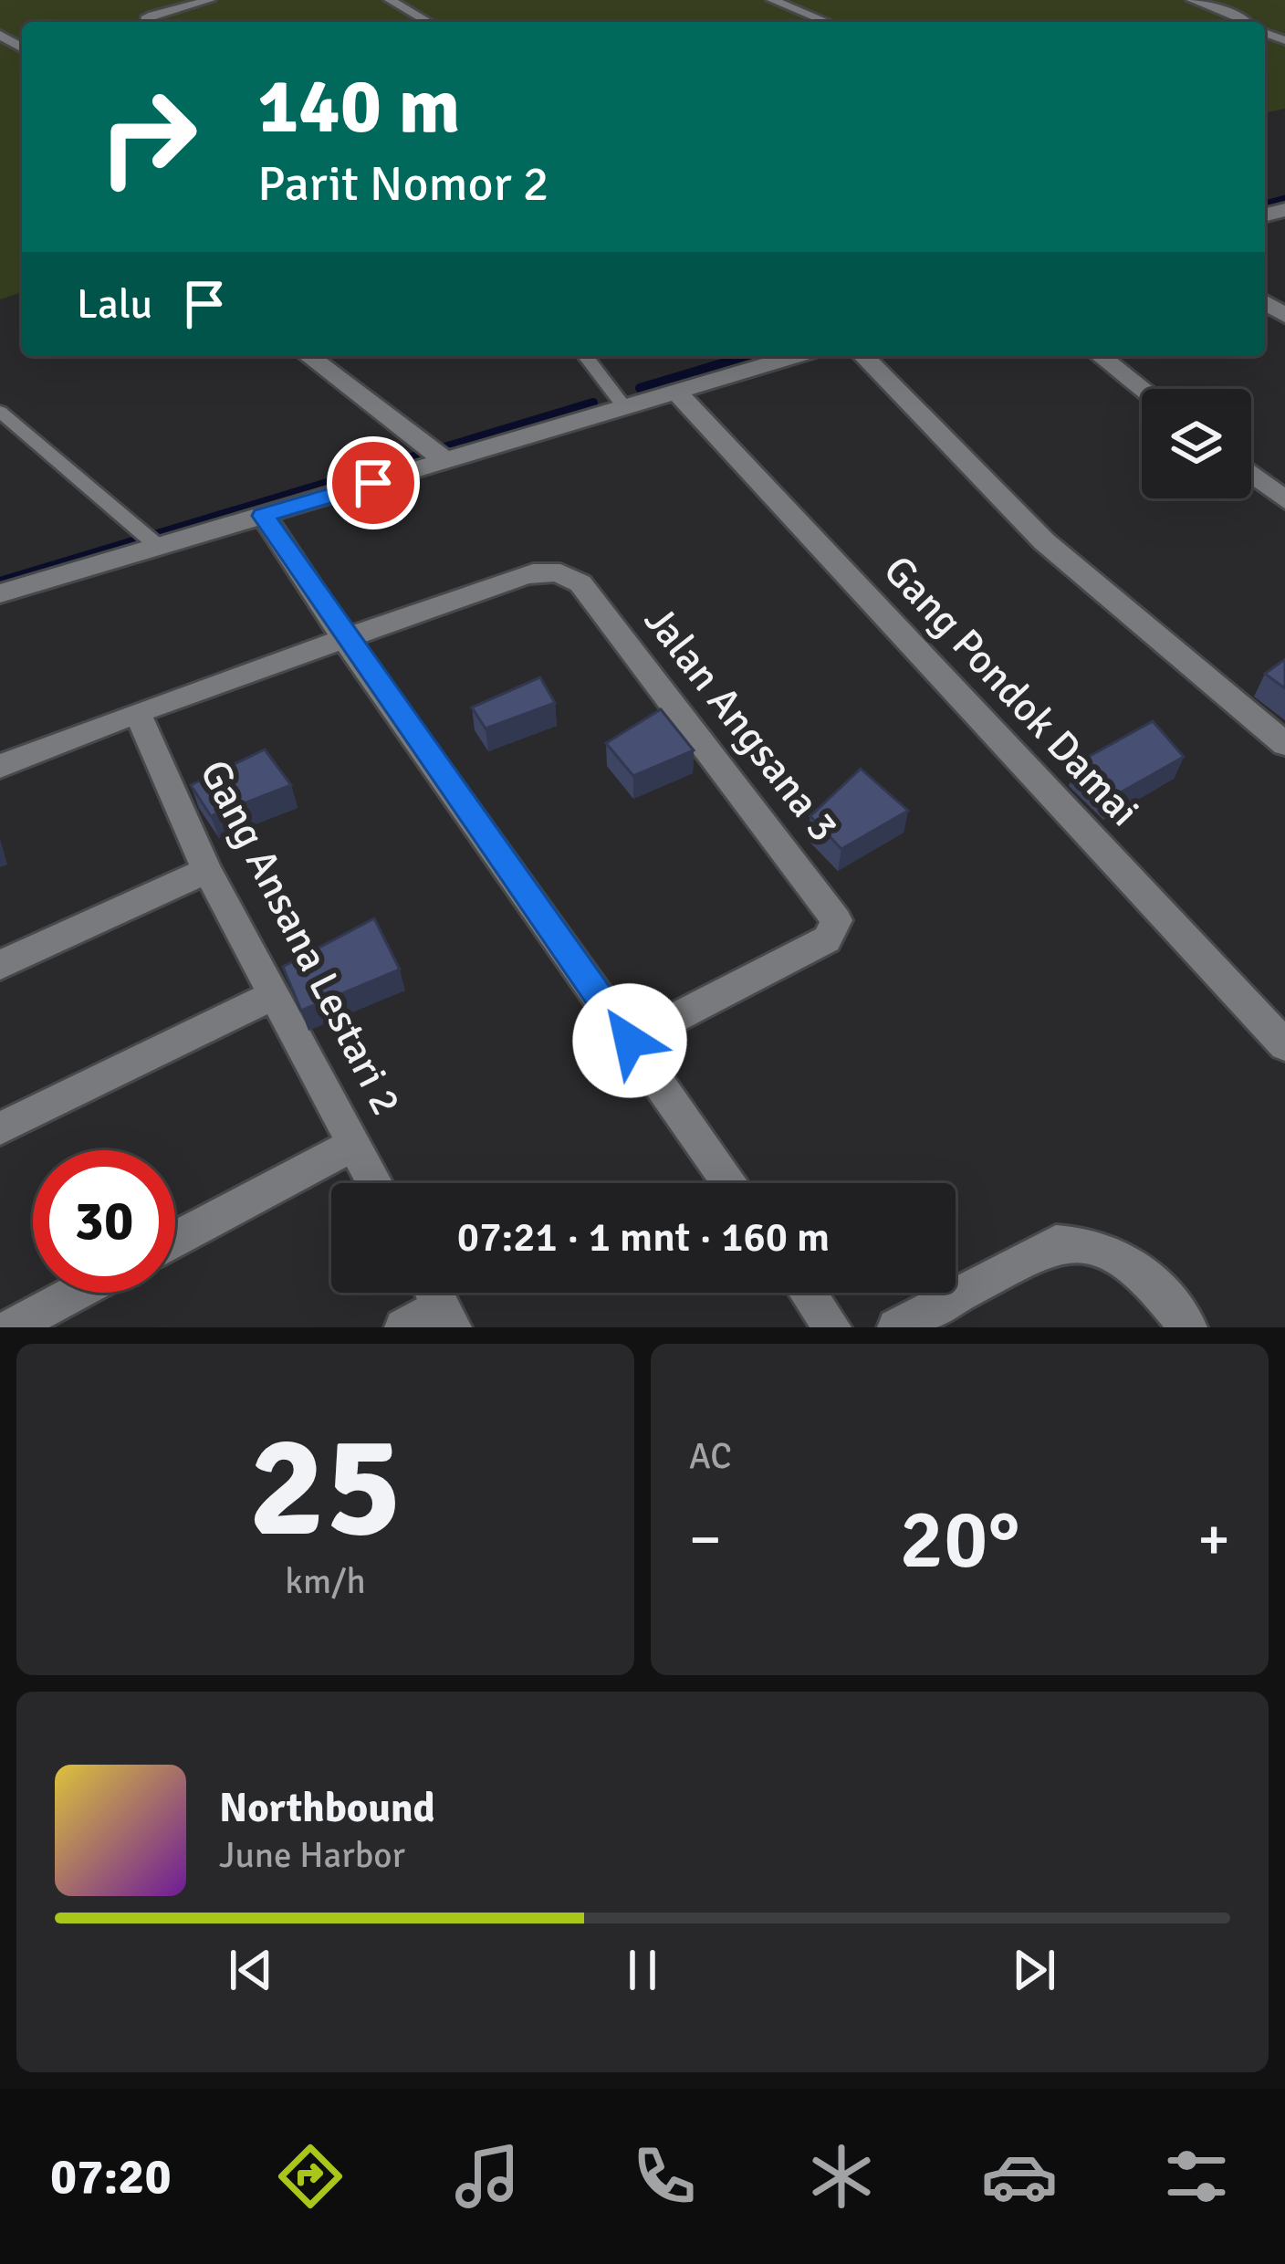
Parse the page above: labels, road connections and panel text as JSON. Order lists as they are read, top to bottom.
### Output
{
  "streets": {
    "street": ["Gang Pondok Damai", "Jalan Angsana 3", "Gang Ansana Lestari 2"]
  },
  "page": {
    "turn": ["140 m", "Parit Nomor 2"],
    "then": "Lalu",
    "limit": "30",
    "trip": "07:21 · 1 mnt · 160 m",
    "tile": [
      ["25", "km/h"],
      "AC"
    ],
    "heat": ["−", "20°", "+"],
    "song": ["Northbound", "June Harbor"],
    "tabs": "07:20"
  }
}
